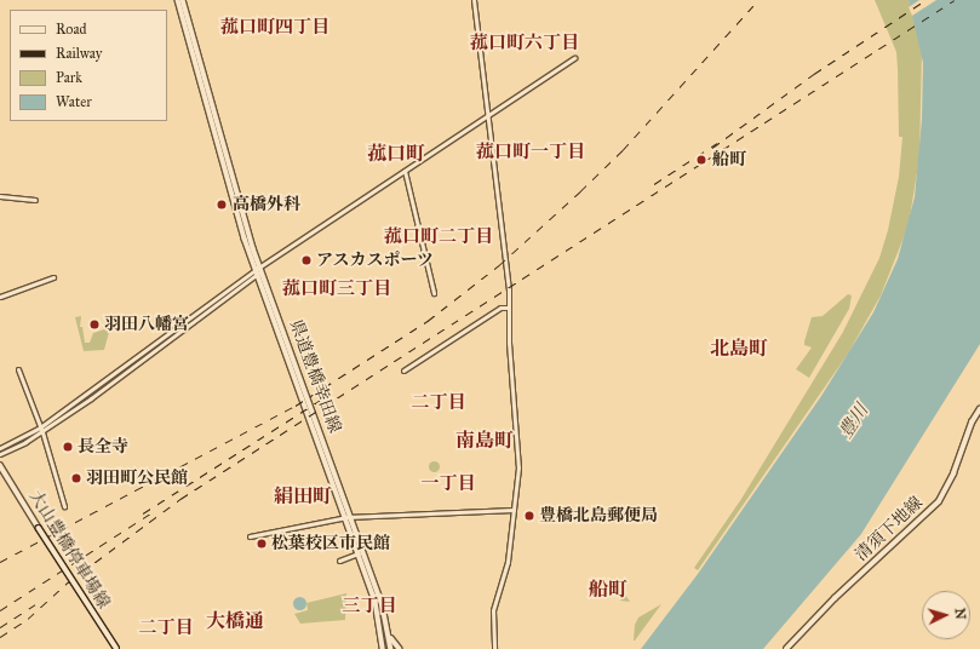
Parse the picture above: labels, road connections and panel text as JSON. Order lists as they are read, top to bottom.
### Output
{
  "streets": {
    "main road": ["県道豊橋幸田線", "清須下地線", "大山豊橋停車場線"]
  },
  "districts": [
    "菰口町四丁目",
    "菰口町六丁目",
    "菰口町一丁目",
    "菰口町",
    "菰口町二丁目",
    "菰口町三丁目",
    "北島町",
    "二丁目",
    "南島町",
    "一丁目",
    "絹田町",
    "船町",
    "三丁目",
    "大橋通",
    "二丁目"
  ],
  "water": ["豊川"],
  "places": [
    "船町",
    "高橋外科",
    "アスカスポーツ",
    "羽田八幡宮",
    "長全寺",
    "羽田町公民館",
    "豊橋北島郵便局",
    "松葉校区市民館"
  ],
  "legend": [
    "Road",
    "Railway",
    "Park",
    "Water"
  ],
  "north": "right"
}
